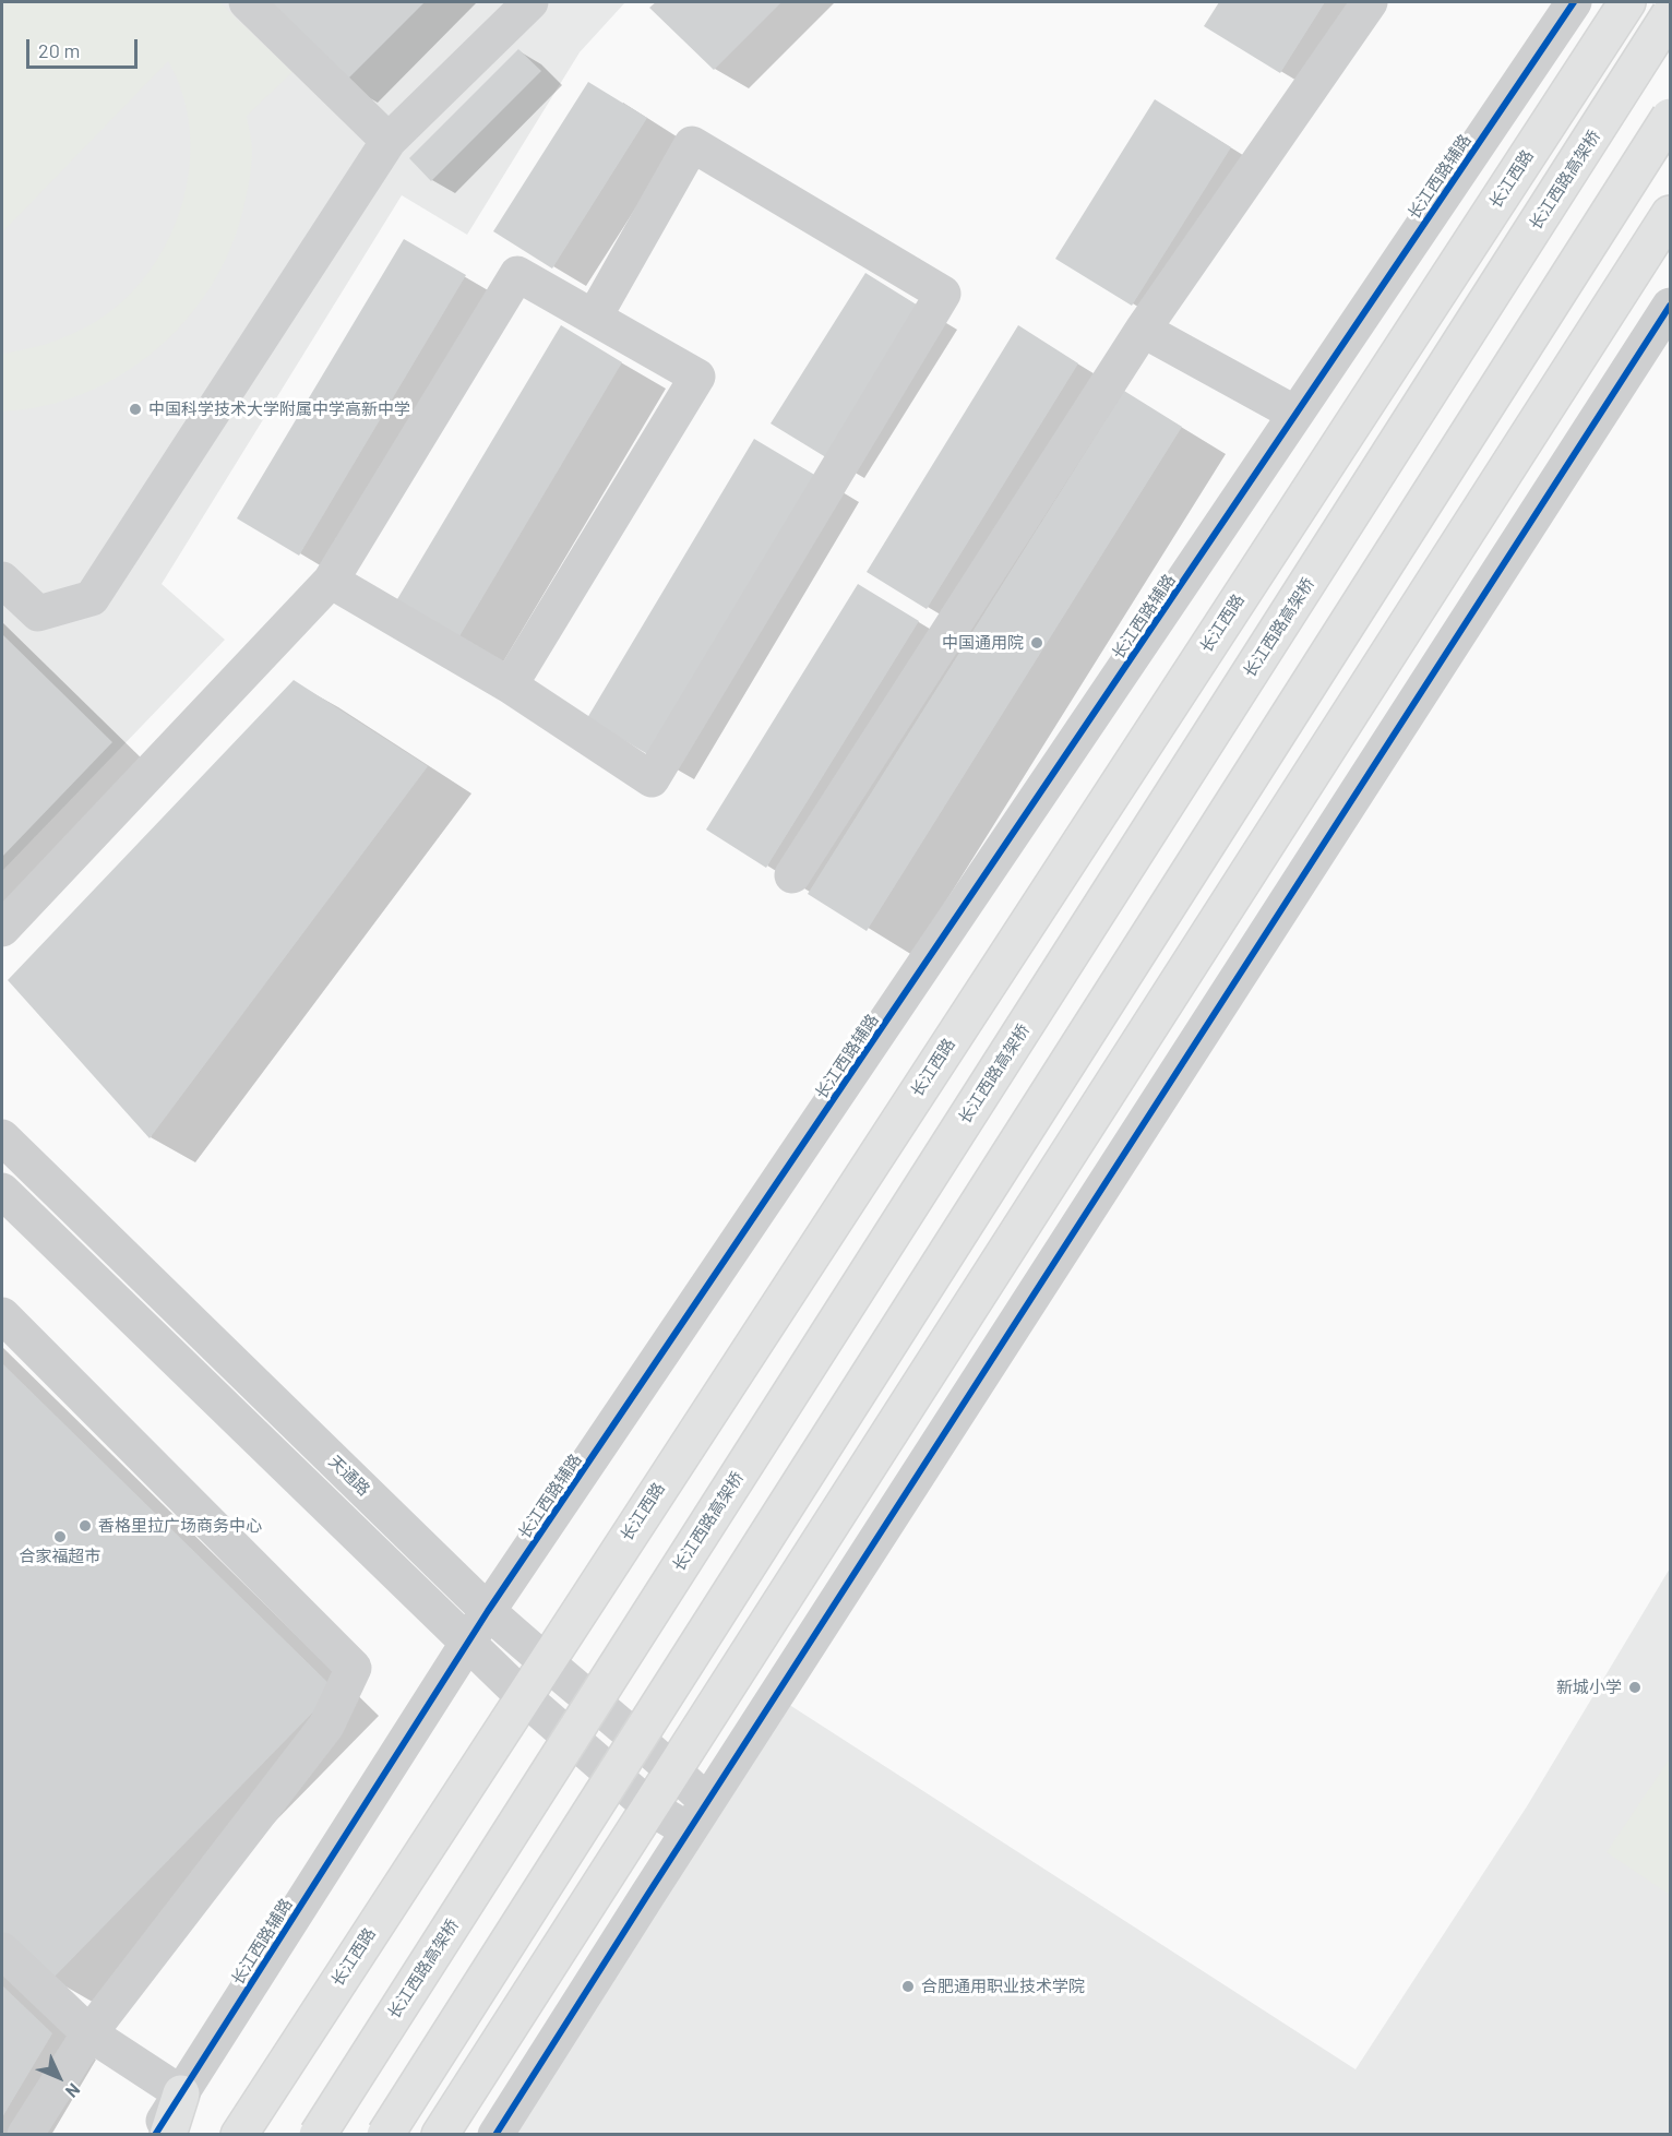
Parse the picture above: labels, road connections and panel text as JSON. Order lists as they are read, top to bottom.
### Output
{
  "streets": {
    "highway": ["长江西路", "长江西路高架桥"],
    "street": ["长江西路辅路", "天通路"]
  },
  "crossings": [
    ["长江西路辅路", "天通路"],
    ["长江西路", "天通路"]
  ],
  "places": [
    "中国科学技术大学附属中学高新中学",
    "中国通用院",
    "香格里拉广场商务中心",
    "合家福超市",
    "新城小学",
    "合肥通用职业技术学院"
  ],
  "scale_bar": "20 m",
  "north": "bottom right"
}
